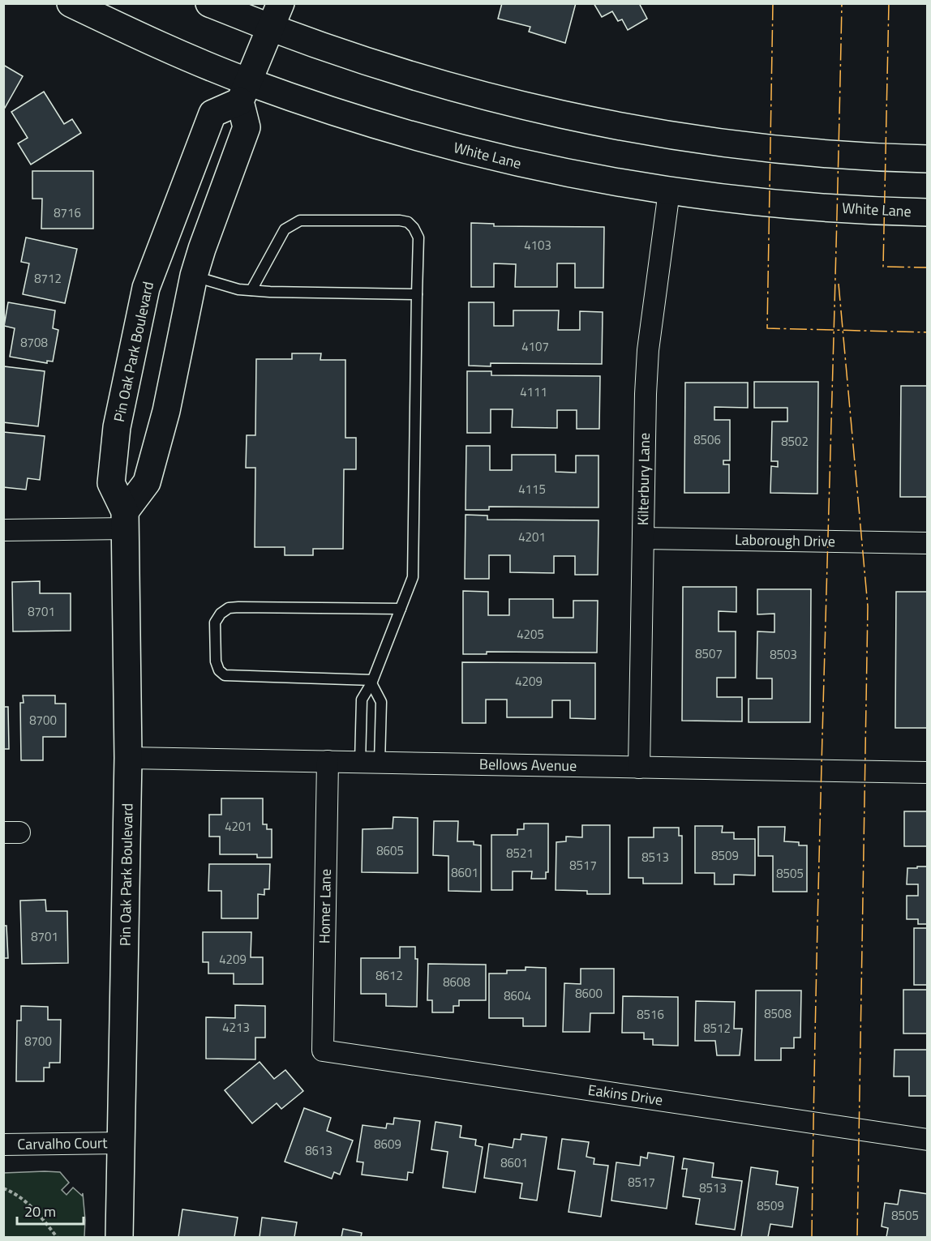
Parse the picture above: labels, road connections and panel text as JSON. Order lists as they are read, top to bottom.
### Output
{
  "streets": {
    "street": [
      "White Lane",
      "Pin Oak Park Boulevard",
      "Kilterbury Lane",
      "Laborough Drive",
      "Bellows Avenue",
      "Homer Lane",
      "Eakins Drive",
      "Carvalho Court"
    ]
  },
  "crossings": [
    ["White Lane", "Pin Oak Park Boulevard"],
    ["White Lane", "Kilterbury Lane"],
    ["Pin Oak Park Boulevard", "Bellows Avenue"],
    ["Pin Oak Park Boulevard", "Carvalho Court"],
    ["Kilterbury Lane", "Laborough Drive"],
    ["Kilterbury Lane", "Bellows Avenue"],
    ["Bellows Avenue", "Homer Lane"],
    ["Homer Lane", "Eakins Drive"]
  ],
  "house_numbers": [
    "8716",
    "4103",
    "8712",
    "8708",
    "4107",
    "4111",
    "8506",
    "8502",
    "4115",
    "4201",
    "8701",
    "4205",
    "8507",
    "8503",
    "4209",
    "8700",
    "4201",
    "8605",
    "8521",
    "8509",
    "8513",
    "8517",
    "8601",
    "8505",
    "8701",
    "4209",
    "8612",
    "8608",
    "8600",
    "8604",
    "8508",
    "8516",
    "4213",
    "8512",
    "8700",
    "8609",
    "8613",
    "8601",
    "8517",
    "8513",
    "8509",
    "8505"
  ],
  "scale_bar": "20 m"
}
